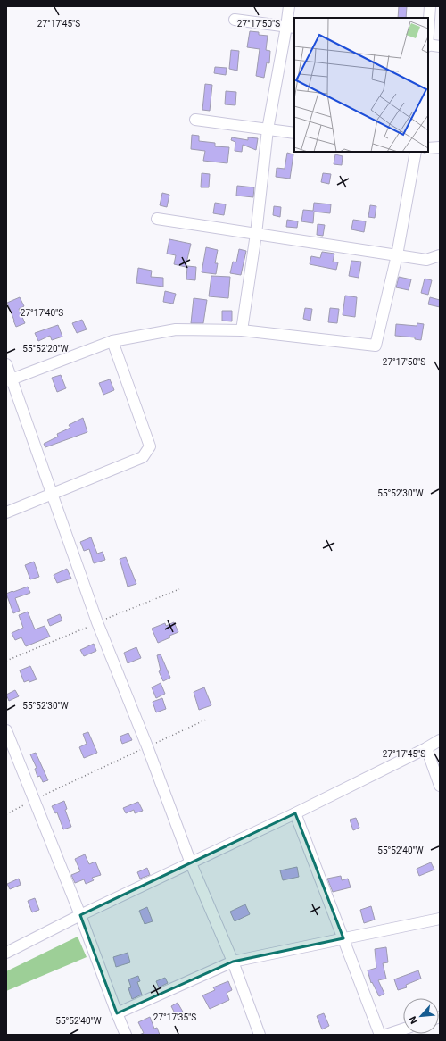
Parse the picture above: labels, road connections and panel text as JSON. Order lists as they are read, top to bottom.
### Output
{
  "north": "bottom left",
  "coordinates": [
    "27°17'45\"S",
    "27°17'50\"S",
    "27°17'40\"S",
    "55°52'20\"W",
    "55°52'30\"W",
    "55°52'40\"W",
    "27°17'35\"S"
  ]
}
